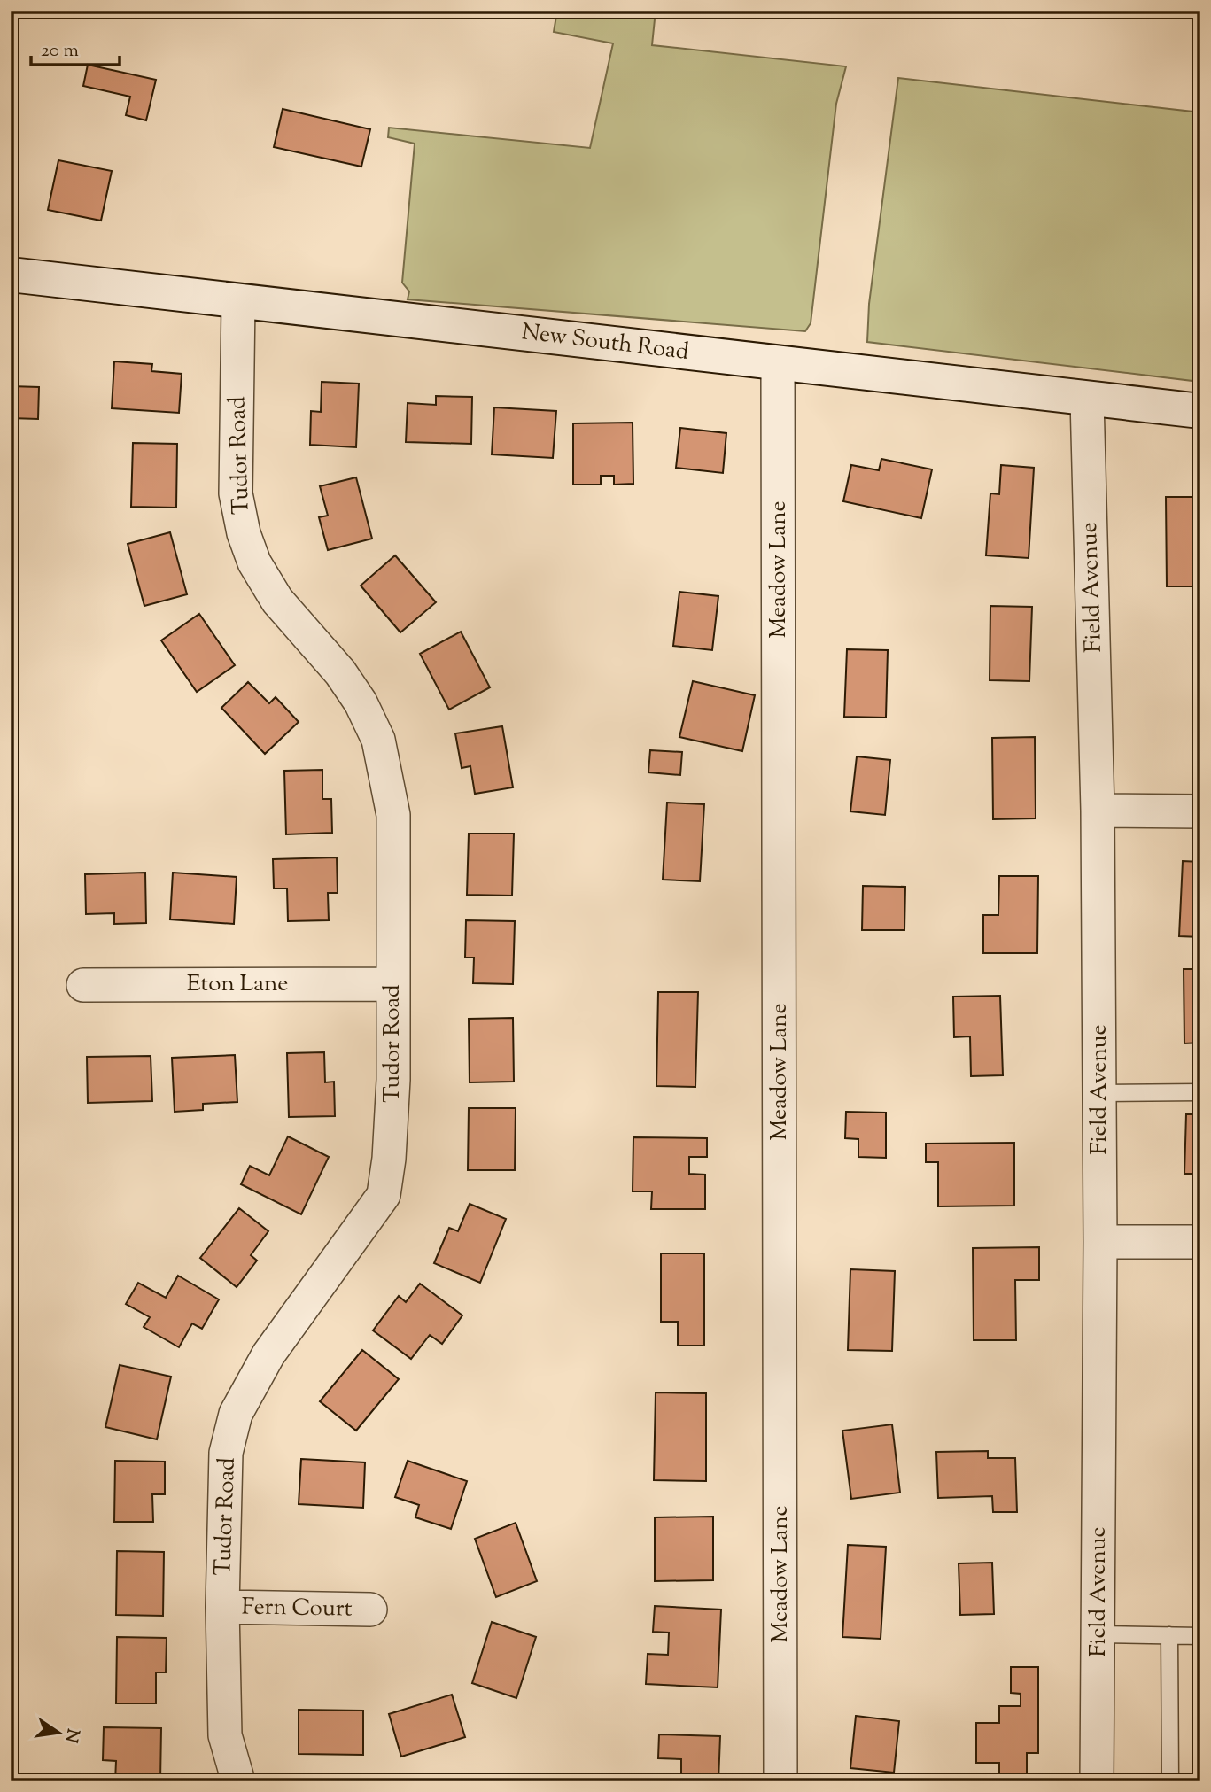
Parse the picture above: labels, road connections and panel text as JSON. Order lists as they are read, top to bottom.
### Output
{
  "streets": {
    "street": [
      "New South Road",
      "Tudor Road",
      "Meadow Lane",
      "Field Avenue",
      "Eton Lane",
      "Fern Court"
    ]
  },
  "crossings": [
    ["New South Road", "Tudor Road"],
    ["New South Road", "Meadow Lane"],
    ["New South Road", "Field Avenue"],
    ["Tudor Road", "Eton Lane"],
    ["Tudor Road", "Fern Court"]
  ],
  "scale_bar": "20 m",
  "north": "right"
}
